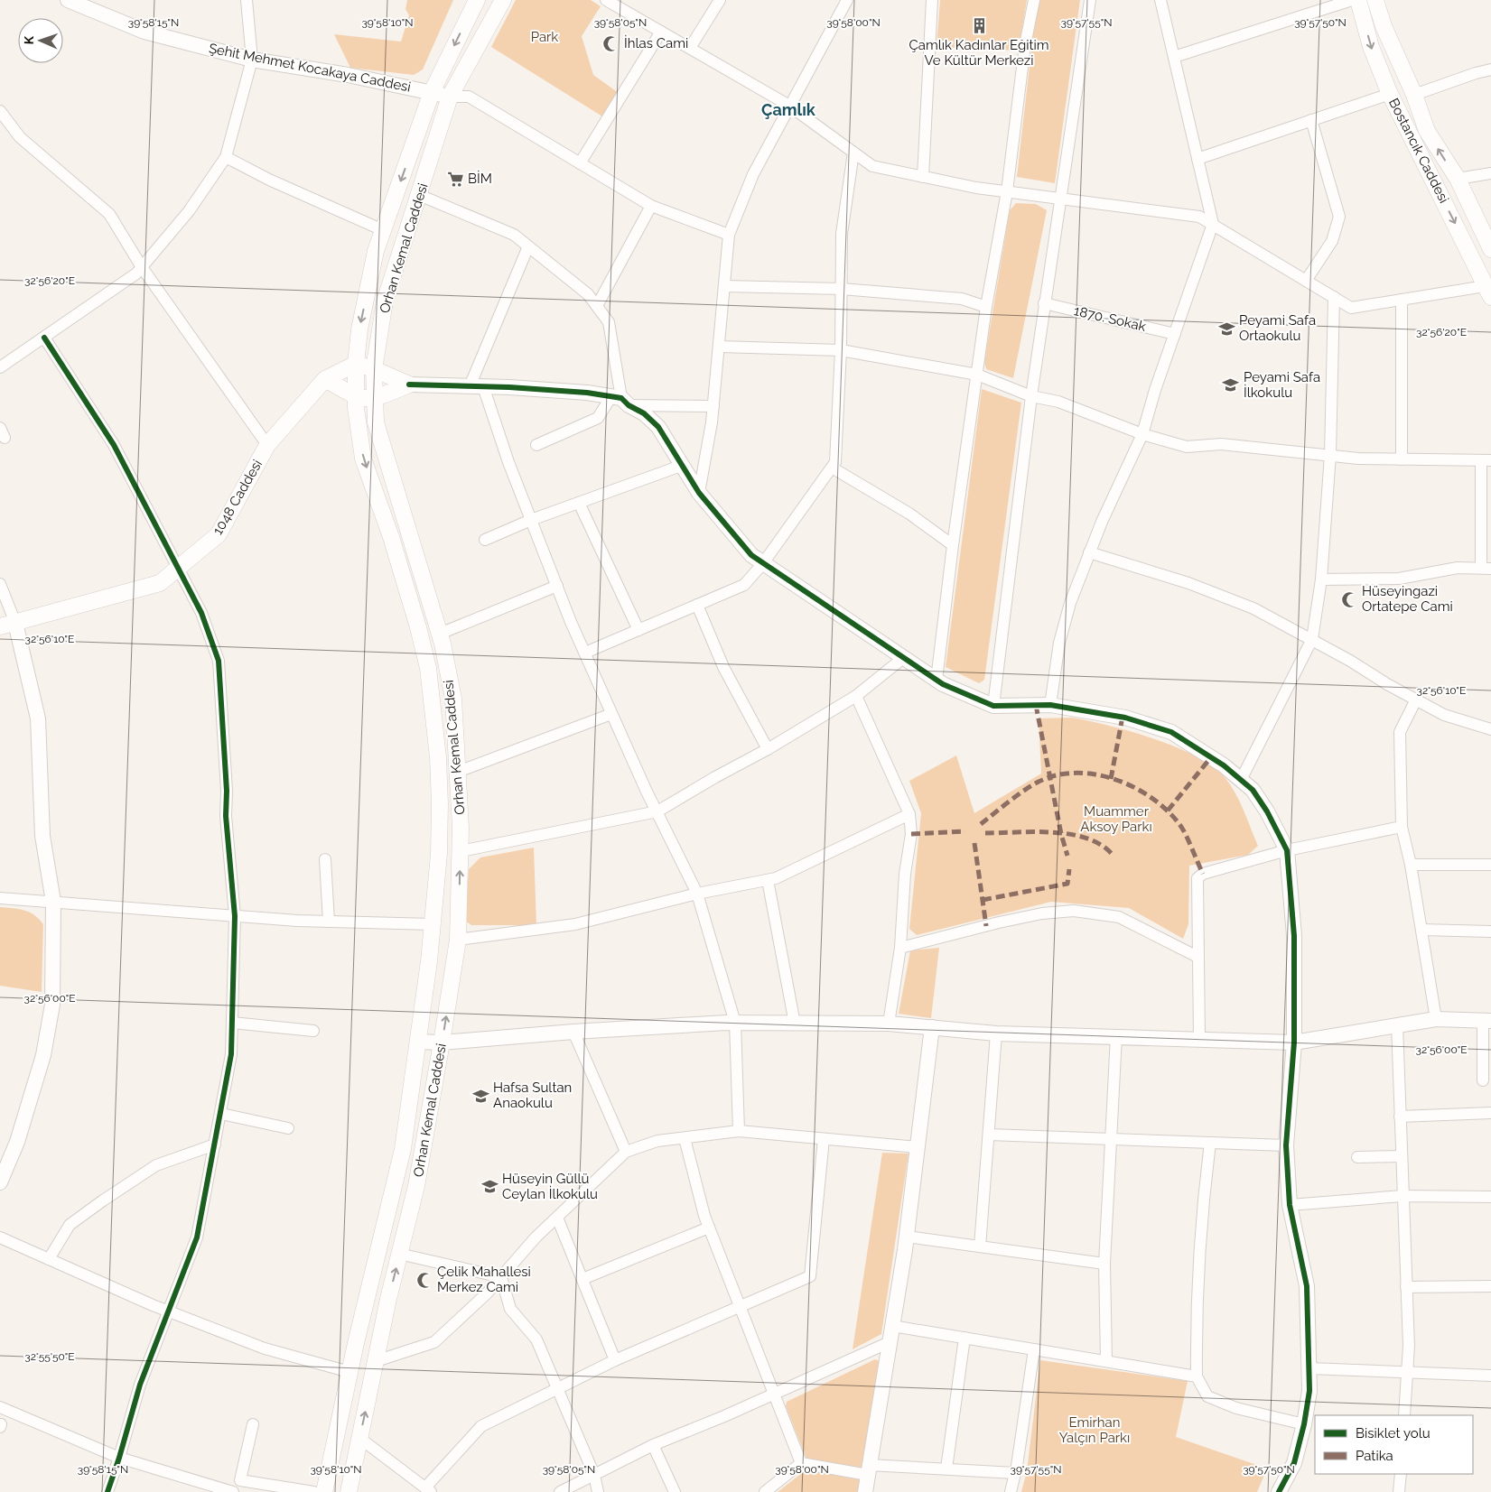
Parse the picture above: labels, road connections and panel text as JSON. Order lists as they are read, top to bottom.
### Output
{
  "streets": {
    "main road": ["Bostancık Caddesi", "Orhan Kemal Caddesi", "1048 Caddesi"],
    "street": ["Şehit Mehmet Kocakaya Caddesi", "1870. Sokak"]
  },
  "crossings": [
    ["Şehit Mehmet Kocakaya Caddesi", "Orhan Kemal Caddesi"],
    ["Orhan Kemal Caddesi", "1048 Caddesi"]
  ],
  "districts": ["Çamlık"],
  "parks": ["Park", "Muammer Aksoy Parkı", "Emirhan Yalçın Parkı"],
  "places": {
    "building": ["Çamlık Kadınlar Eğitim Ve Kültür Merkezi"],
    "mosque": ["İhlas Cami", "Hüseyingazi Ortatepe Cami", "Çelik Mahallesi Merkez Cami"],
    "supermarket": ["BİM"],
    "school or university": [
      "Peyami Safa Ortaokulu",
      "Peyami Safa İlkokulu",
      "Hafsa Sultan Anaokulu",
      "Hüseyin Güllü Ceylan İlkokulu"
    ]
  },
  "legend": ["Bisiklet yolu", "Patika"],
  "north": "left",
  "coordinates": [
    "39°58'15\"N",
    "39°58'10\"N",
    "39°58'05\"N",
    "39°58'00\"N",
    "39°57'55\"N",
    "39°57'50\"N",
    "32°56'20\"E",
    "32°56'10\"E",
    "32°56'00\"E",
    "32°55'50\"E"
  ]
}
